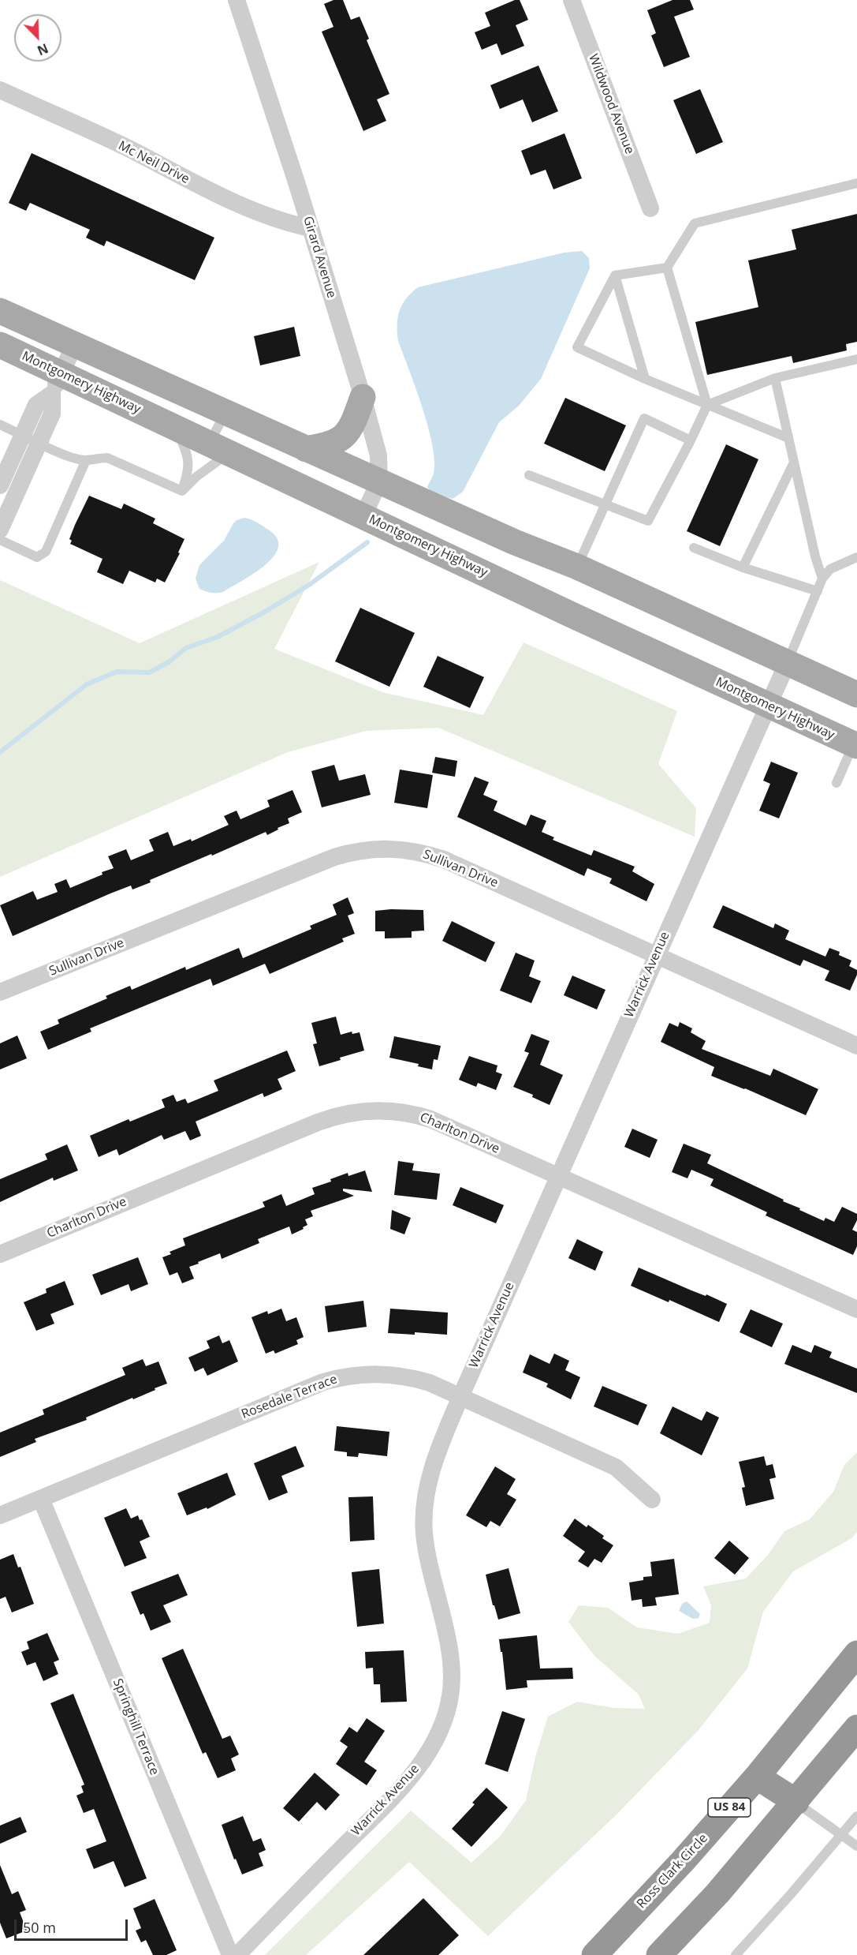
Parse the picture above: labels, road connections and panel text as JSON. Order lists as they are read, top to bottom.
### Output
{
  "streets": {
    "highway": ["US 84", "Ross Clark Circle"],
    "main road": ["Montgomery Highway"],
    "street": [
      "Wildwood Avenue",
      "Mc Neil Drive",
      "Girard Avenue",
      "Sullivan Drive",
      "Warrick Avenue",
      "Charlton Drive",
      "Rosedale Terrace",
      "Springhill Terrace"
    ]
  },
  "crossings": [
    ["Mc Neil Drive", "Girard Avenue"],
    ["Girard Avenue", "Montgomery Highway"],
    ["Montgomery Highway", "Warrick Avenue"],
    ["Sullivan Drive", "Warrick Avenue"],
    ["Warrick Avenue", "Charlton Drive"],
    ["Warrick Avenue", "Rosedale Terrace"],
    ["Rosedale Terrace", "Springhill Terrace"]
  ],
  "scale_bar": "50 m",
  "north": "bottom right"
}
